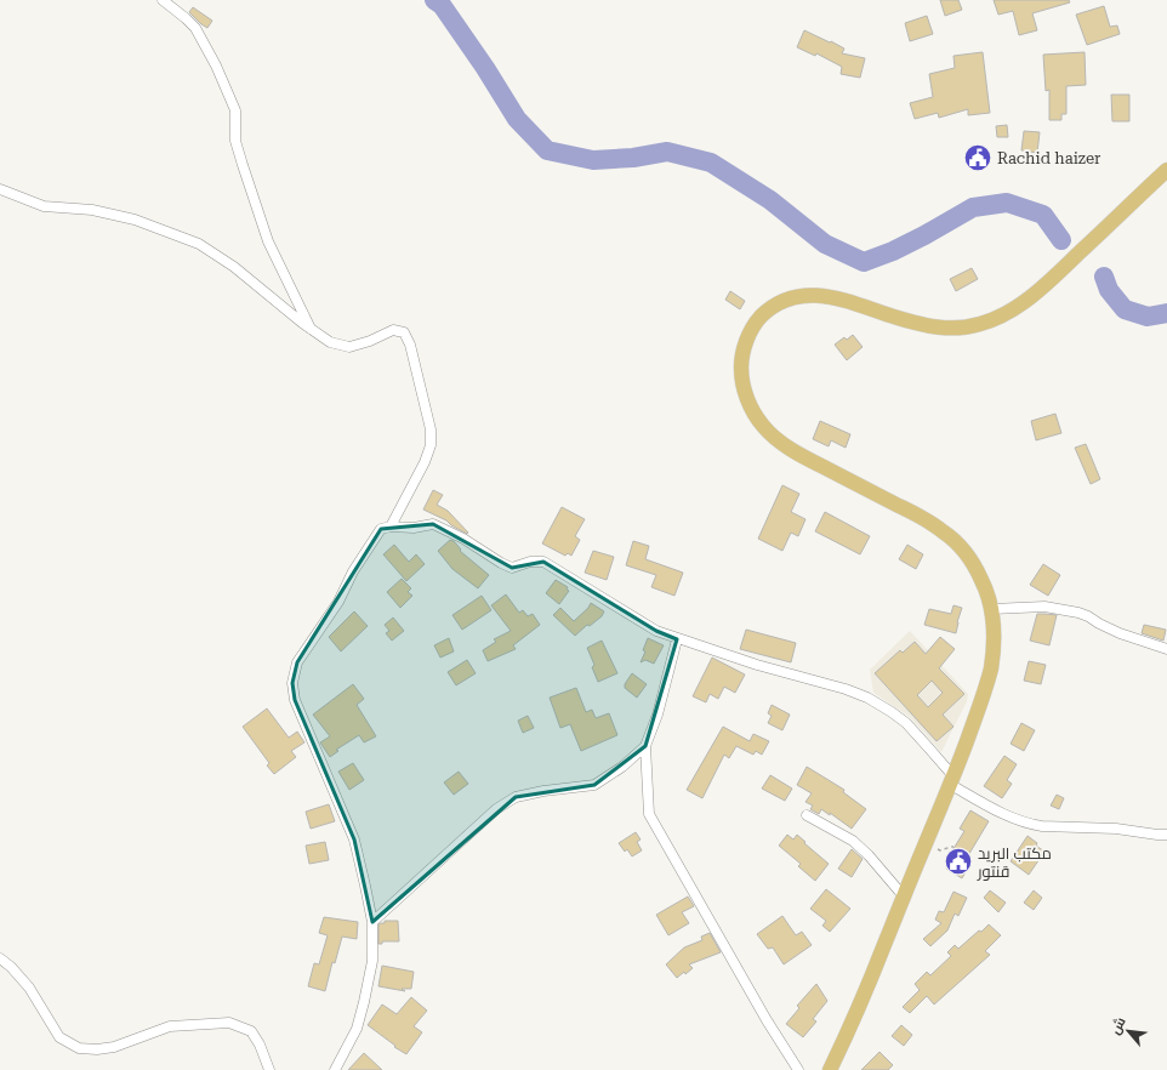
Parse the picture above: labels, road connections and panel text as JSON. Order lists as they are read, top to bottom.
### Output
{
  "places": {
    "public building": ["Rachid haizer", "مكتب البريد قنتور"]
  },
  "north": "top left"
}
